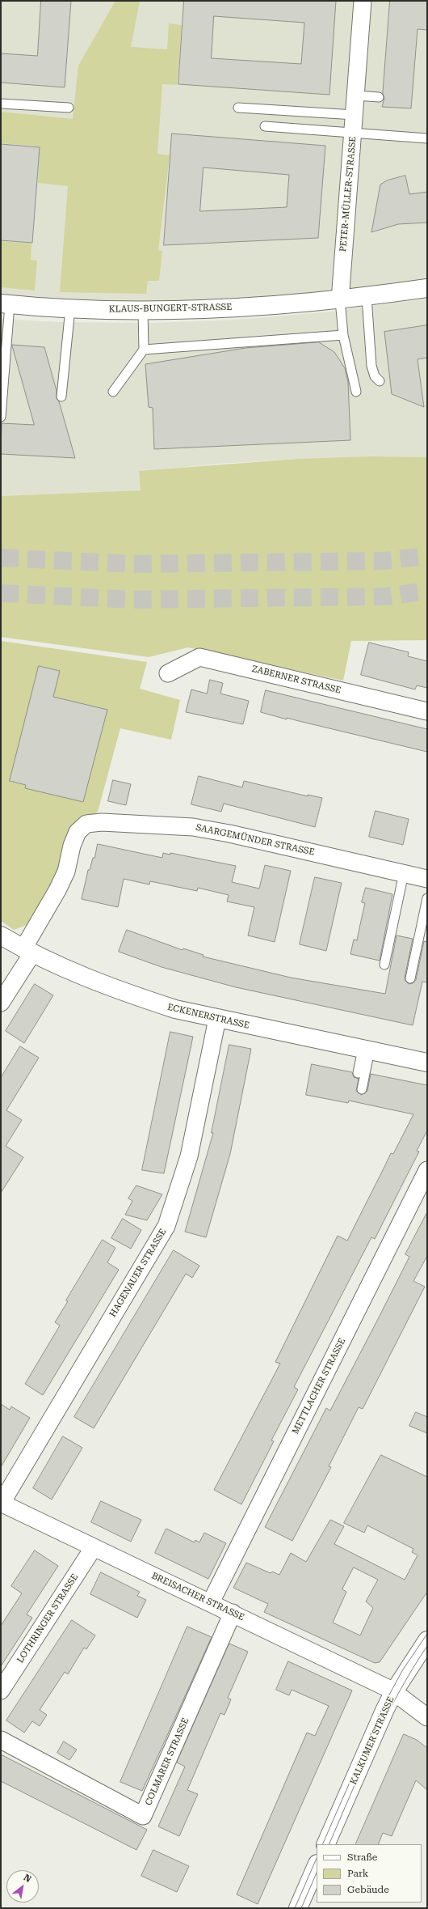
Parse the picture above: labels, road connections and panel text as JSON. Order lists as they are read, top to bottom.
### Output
{
  "streets": {
    "street": [
      "PETER-MÜLLER-STRASSE",
      "KLAUS-BUNGERT-STRASSE",
      "ZABERNER STRASSE",
      "SAARGEMÜNDER STRASSE",
      "ECKENERSTRASSE",
      "HAGENAUER STRASSE",
      "METTLACHER STRASSE",
      "BREISACHER STRASSE",
      "LOTHRINGER STRASSE",
      "KALKUMER STRASSE",
      "COLMARER STRASSE"
    ]
  },
  "crossings": [
    ["PETER-MÜLLER-STRASSE", "KLAUS-BUNGERT-STRASSE"],
    ["SAARGEMÜNDER STRASSE", "ECKENERSTRASSE"],
    ["ECKENERSTRASSE", "HAGENAUER STRASSE"],
    ["HAGENAUER STRASSE", "BREISACHER STRASSE"],
    ["METTLACHER STRASSE", "BREISACHER STRASSE"],
    ["BREISACHER STRASSE", "LOTHRINGER STRASSE"],
    ["BREISACHER STRASSE", "KALKUMER STRASSE"],
    ["BREISACHER STRASSE", "COLMARER STRASSE"]
  ],
  "legend": ["Straße", "Park", "Gebäude"],
  "north": "top right"
}
